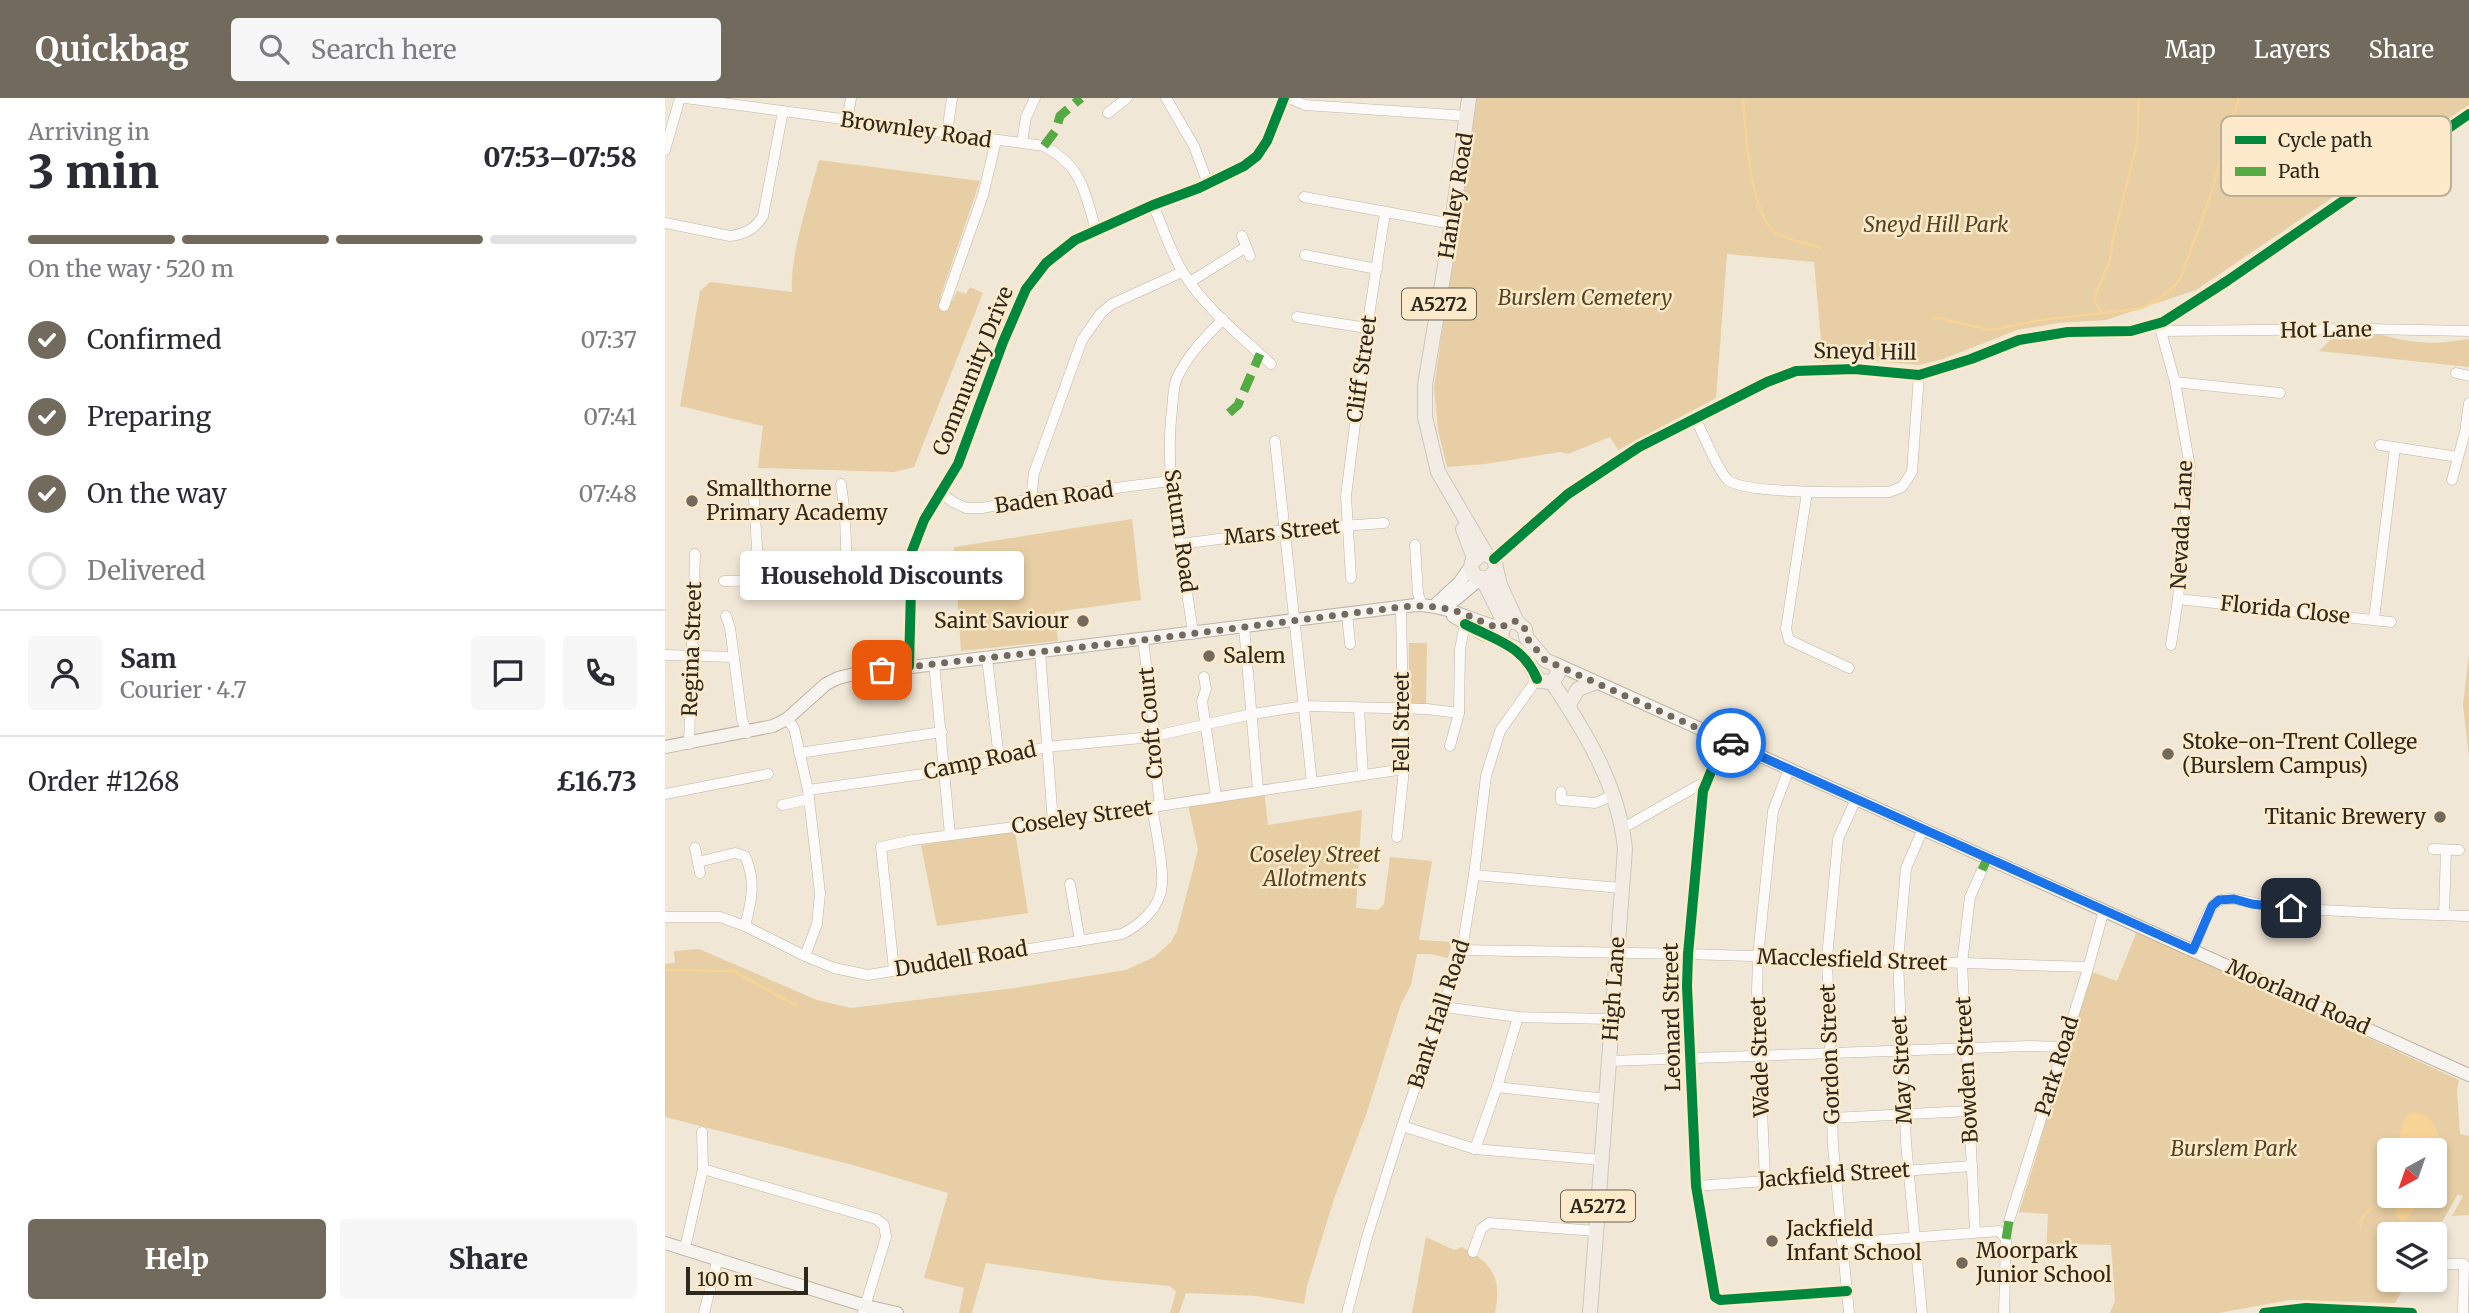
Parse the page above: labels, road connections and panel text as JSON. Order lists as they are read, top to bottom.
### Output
{
  "streets": {
    "main road": [
      "Hanley Road",
      "A5272",
      "Sneyd Hill",
      "High Lane",
      "Moorland Road"
    ],
    "street": [
      "Brownley Road",
      "Hot Lane",
      "Cliff Street",
      "Community Drive",
      "Baden Road",
      "Nevada Lane",
      "Saturn Road",
      "Mars Street",
      "Florida Close",
      "Regina Street",
      "Fell Street",
      "Croft Court",
      "Camp Road",
      "Coseley Street",
      "Duddell Road",
      "Macclesfield Street",
      "Bank Hall Road",
      "Leonard Street",
      "Gordon Street",
      "Wade Street",
      "Park Road",
      "May Street",
      "Bowden Street",
      "Jackfield Street"
    ]
  },
  "crossings": [
    ["Brownley Road", "Community Drive"],
    ["Hanley Road", "A5272"],
    ["Hanley Road", "Sneyd Hill"],
    ["A5272", "Sneyd Hill"],
    ["A5272", "High Lane"],
    ["A5272", "Moorland Road"],
    ["A5272", "Bank Hall Road"],
    ["Hot Lane", "Sneyd Hill"],
    ["Hot Lane", "Nevada Lane"],
    ["Sneyd Hill", "Nevada Lane"],
    ["Cliff Street", "Mars Street"],
    ["Community Drive", "Baden Road"],
    ["Baden Road", "Saturn Road"],
    ["Nevada Lane", "Florida Close"],
    ["Saturn Road", "Mars Street"],
    ["Fell Street", "Camp Road"],
    ["Fell Street", "Coseley Street"],
    ["Croft Court", "Camp Road"],
    ["Croft Court", "Coseley Street"],
    ["Croft Court", "Duddell Road"],
    ["Coseley Street", "Duddell Road"],
    ["Macclesfield Street", "High Lane"],
    ["Macclesfield Street", "Bank Hall Road"],
    ["Macclesfield Street", "Leonard Street"],
    ["Macclesfield Street", "Gordon Street"],
    ["Macclesfield Street", "Wade Street"],
    ["Macclesfield Street", "Park Road"],
    ["Macclesfield Street", "May Street"],
    ["Macclesfield Street", "Bowden Street"],
    ["High Lane", "Moorland Road"],
    ["High Lane", "Bank Hall Road"],
    ["Moorland Road", "Bank Hall Road"],
    ["Moorland Road", "Leonard Street"],
    ["Moorland Road", "Gordon Street"],
    ["Moorland Road", "Wade Street"],
    ["Moorland Road", "Park Road"],
    ["Moorland Road", "May Street"],
    ["Leonard Street", "Gordon Street"],
    ["Leonard Street", "Jackfield Street"],
    ["Gordon Street", "Jackfield Street"],
    ["Wade Street", "Jackfield Street"],
    ["May Street", "Jackfield Street"],
    ["Bowden Street", "Jackfield Street"]
  ],
  "parks": [
    "Sneyd Hill Park",
    "Burslem Cemetery",
    "Coseley Street Allotments",
    "Burslem Park"
  ],
  "places": [
    "Smallthorne Primary Academy",
    "Saint Saviour",
    "Salem",
    "Household Discounts",
    "Stoke-on-Trent College (Burslem Campus)",
    "Titanic Brewery",
    "Jackfield Infant School",
    "Moorpark Junior School"
  ],
  "legend": ["Cycle path", "Path"],
  "scale_bar": "100 m",
  "north": "bottom left",
  "page": {
    "header": "Quickbag",
    "search": "Search here",
    "nav": ["Map", "Layers", "Share"],
    "heading": ["3 min", "Arriving in", "07:53–07:58"],
    "panel": [
      "Sam",
      "Courier · 4.7",
      "Order #1268",
      "£16.73"
    ],
    "bar": "On the way · 520 m",
    "list": [
      ["Confirmed", "07:37"],
      ["Preparing", "07:41"],
      ["On the way", "07:48"],
      "Delivered"
    ],
    "bubble": "Household Discounts",
    "buttons": ["Help", "Share"],
    "scale": "100 m"
  }
}
